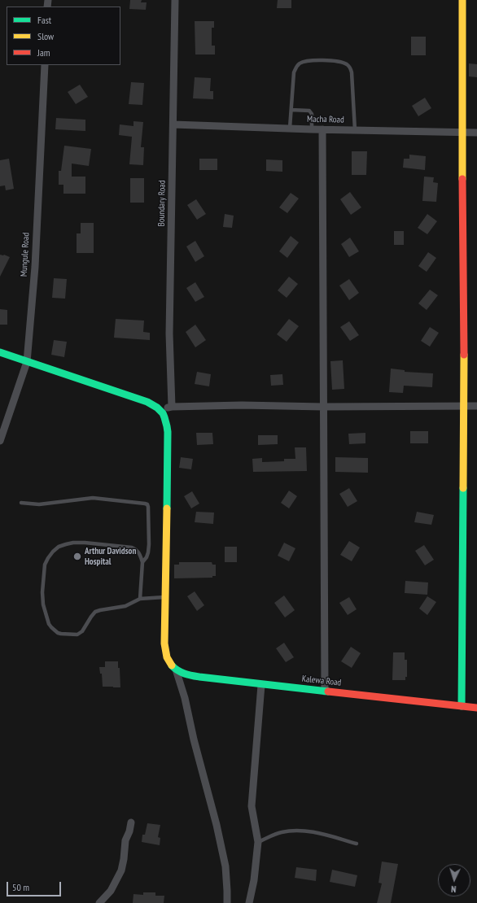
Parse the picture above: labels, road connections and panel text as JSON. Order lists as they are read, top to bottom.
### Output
{
  "streets": {
    "street": [
      "Macha Road",
      "Boundary Road",
      "Mungule Road",
      "Kalewa Road"
    ]
  },
  "crossings": [
    ["Macha Road", "Boundary Road"]
  ],
  "places": ["Arthur Davidson Hospital"],
  "legend": ["Fast", "Slow", "Jam"],
  "scale_bar": "50 m",
  "north": "bottom"
}
